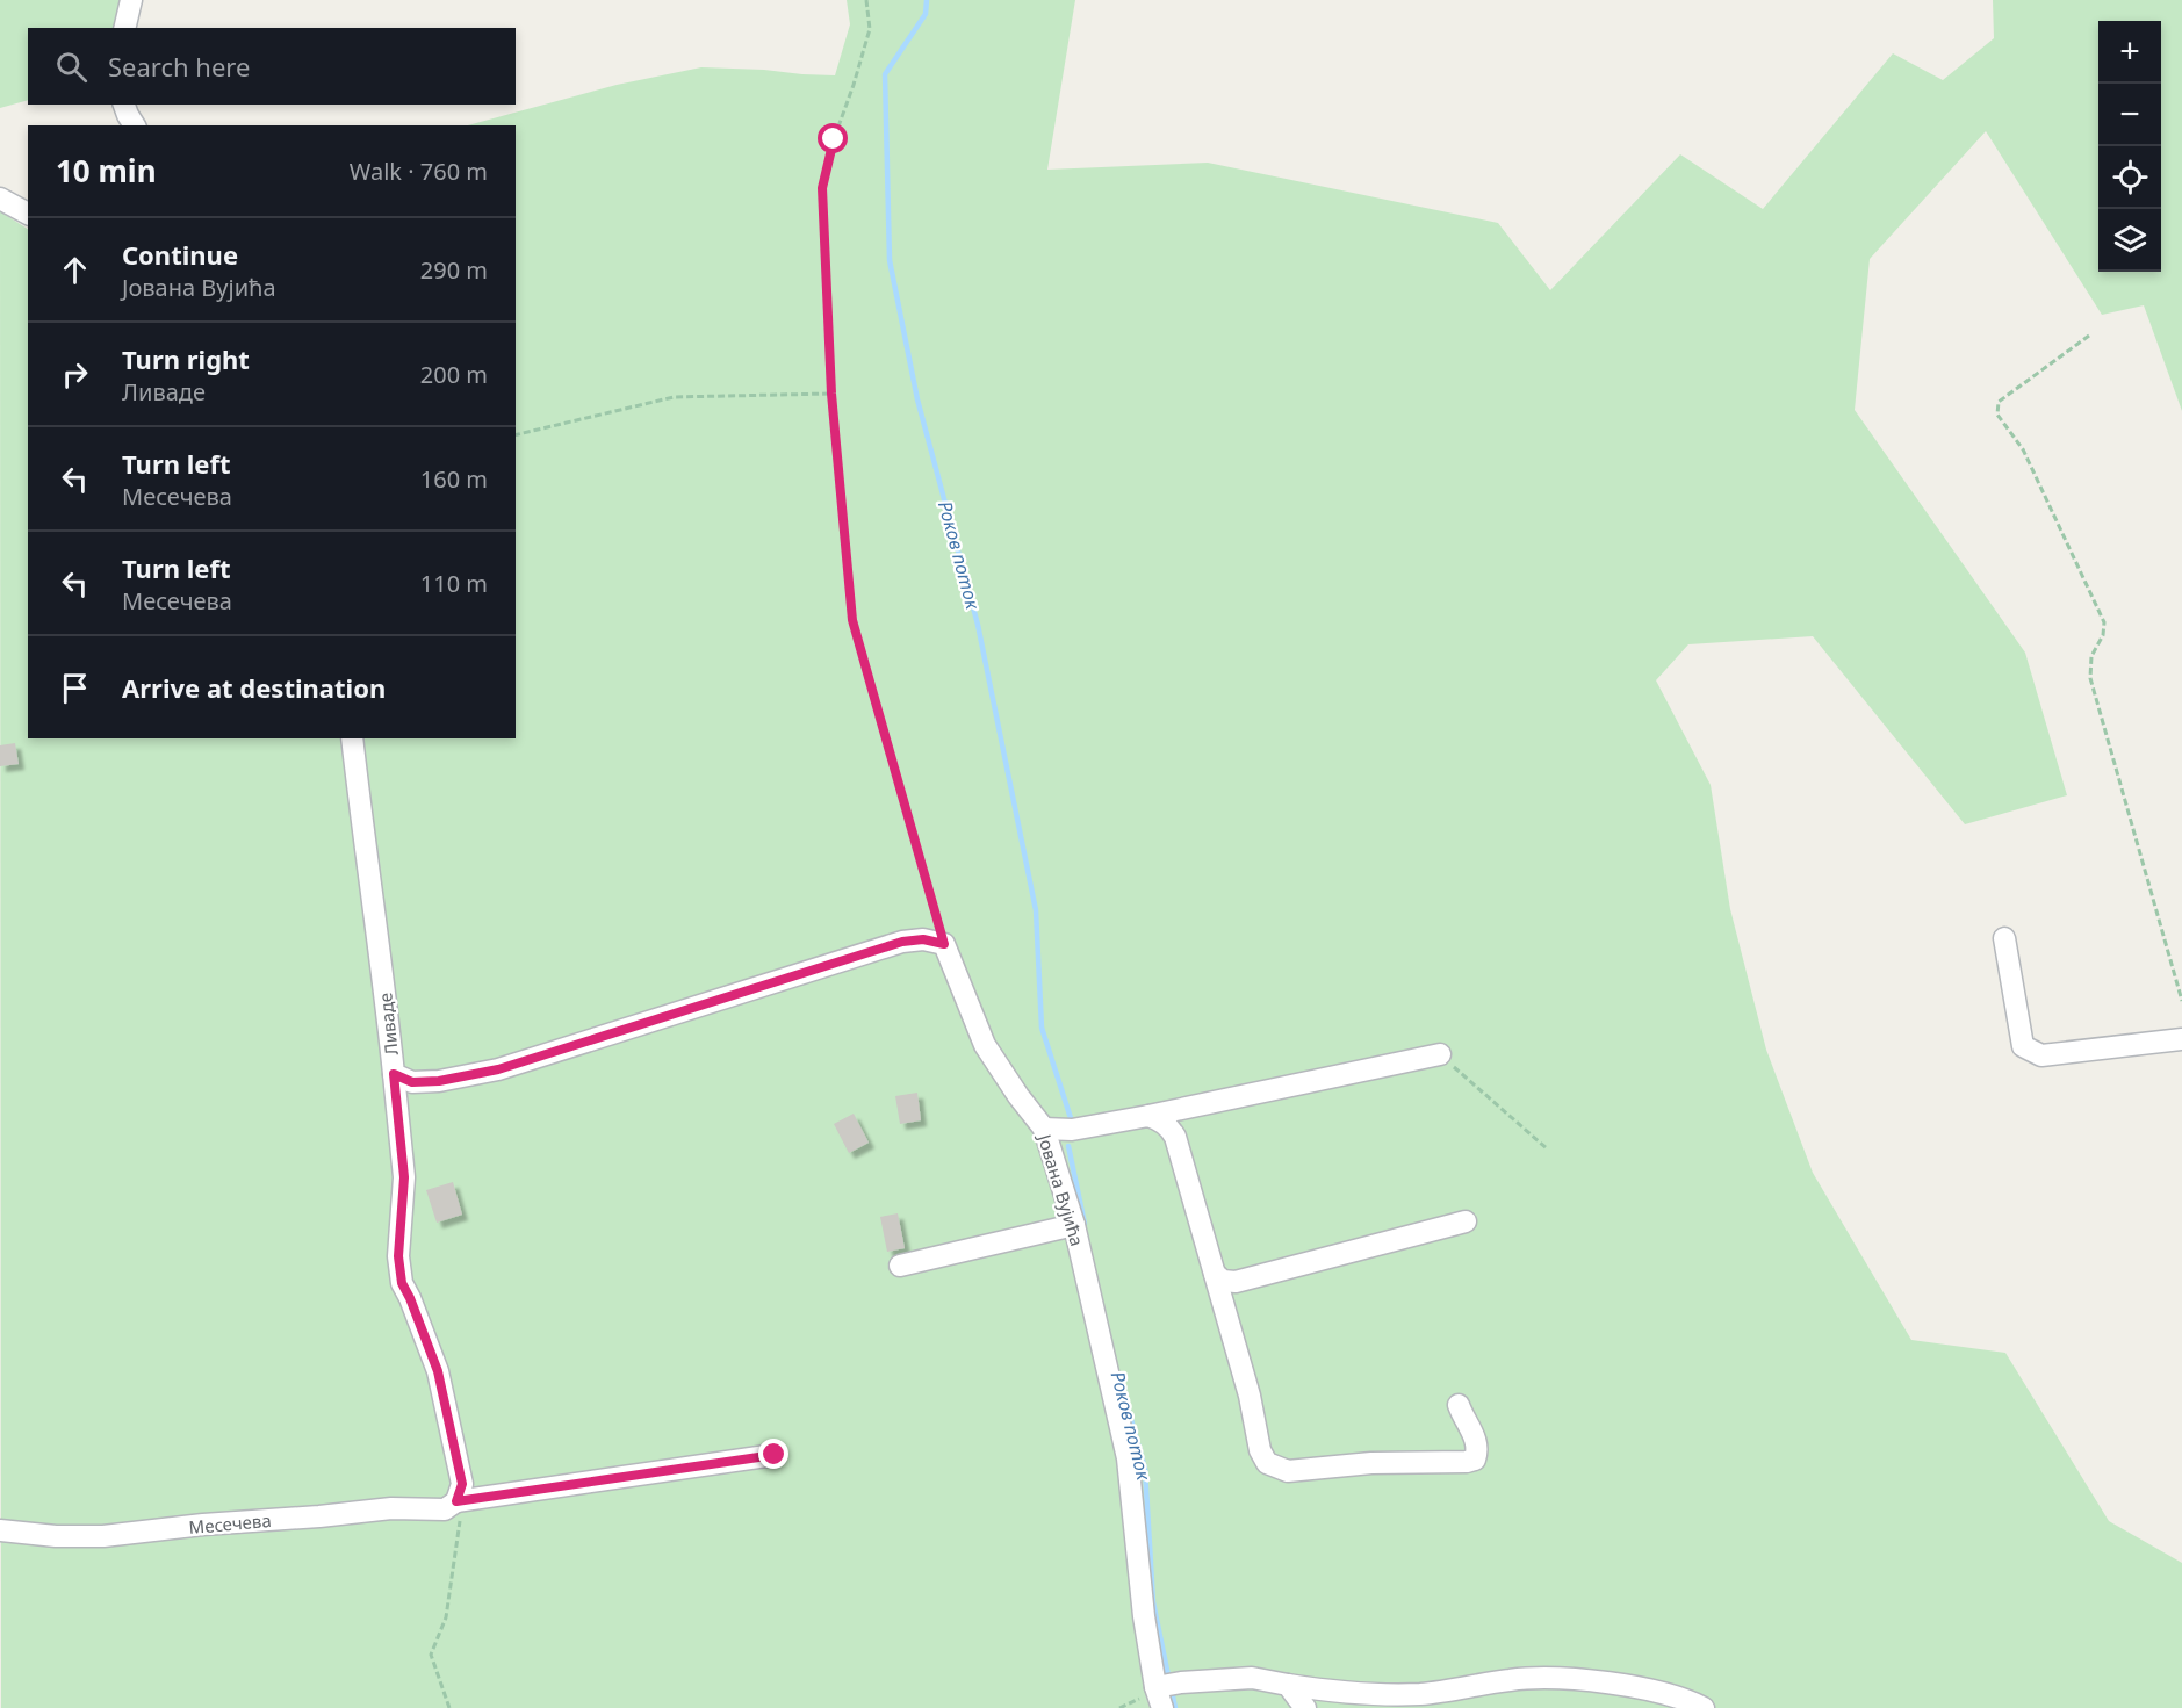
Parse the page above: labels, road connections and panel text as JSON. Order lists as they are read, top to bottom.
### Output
{
  "streets": {
    "street": ["Ливаде", "Јована Вујића", "Месечева"]
  },
  "crossings": [
    ["Ливаде", "Јована Вујића"]
  ],
  "water": ["Роков поток"],
  "page": {
    "map_buttons": ["+", "−"],
    "search": "Search here",
    "heading": ["10 min", "Walk · 760 m"],
    "list": [
      ["Continue", "Јована Вујића", "290 m"],
      ["Turn right", "Ливаде", "200 m"],
      ["Turn left", "Месечева", "160 m"],
      ["Turn left", "Месечева", "110 m"],
      "Arrive at destination"
    ]
  }
}
